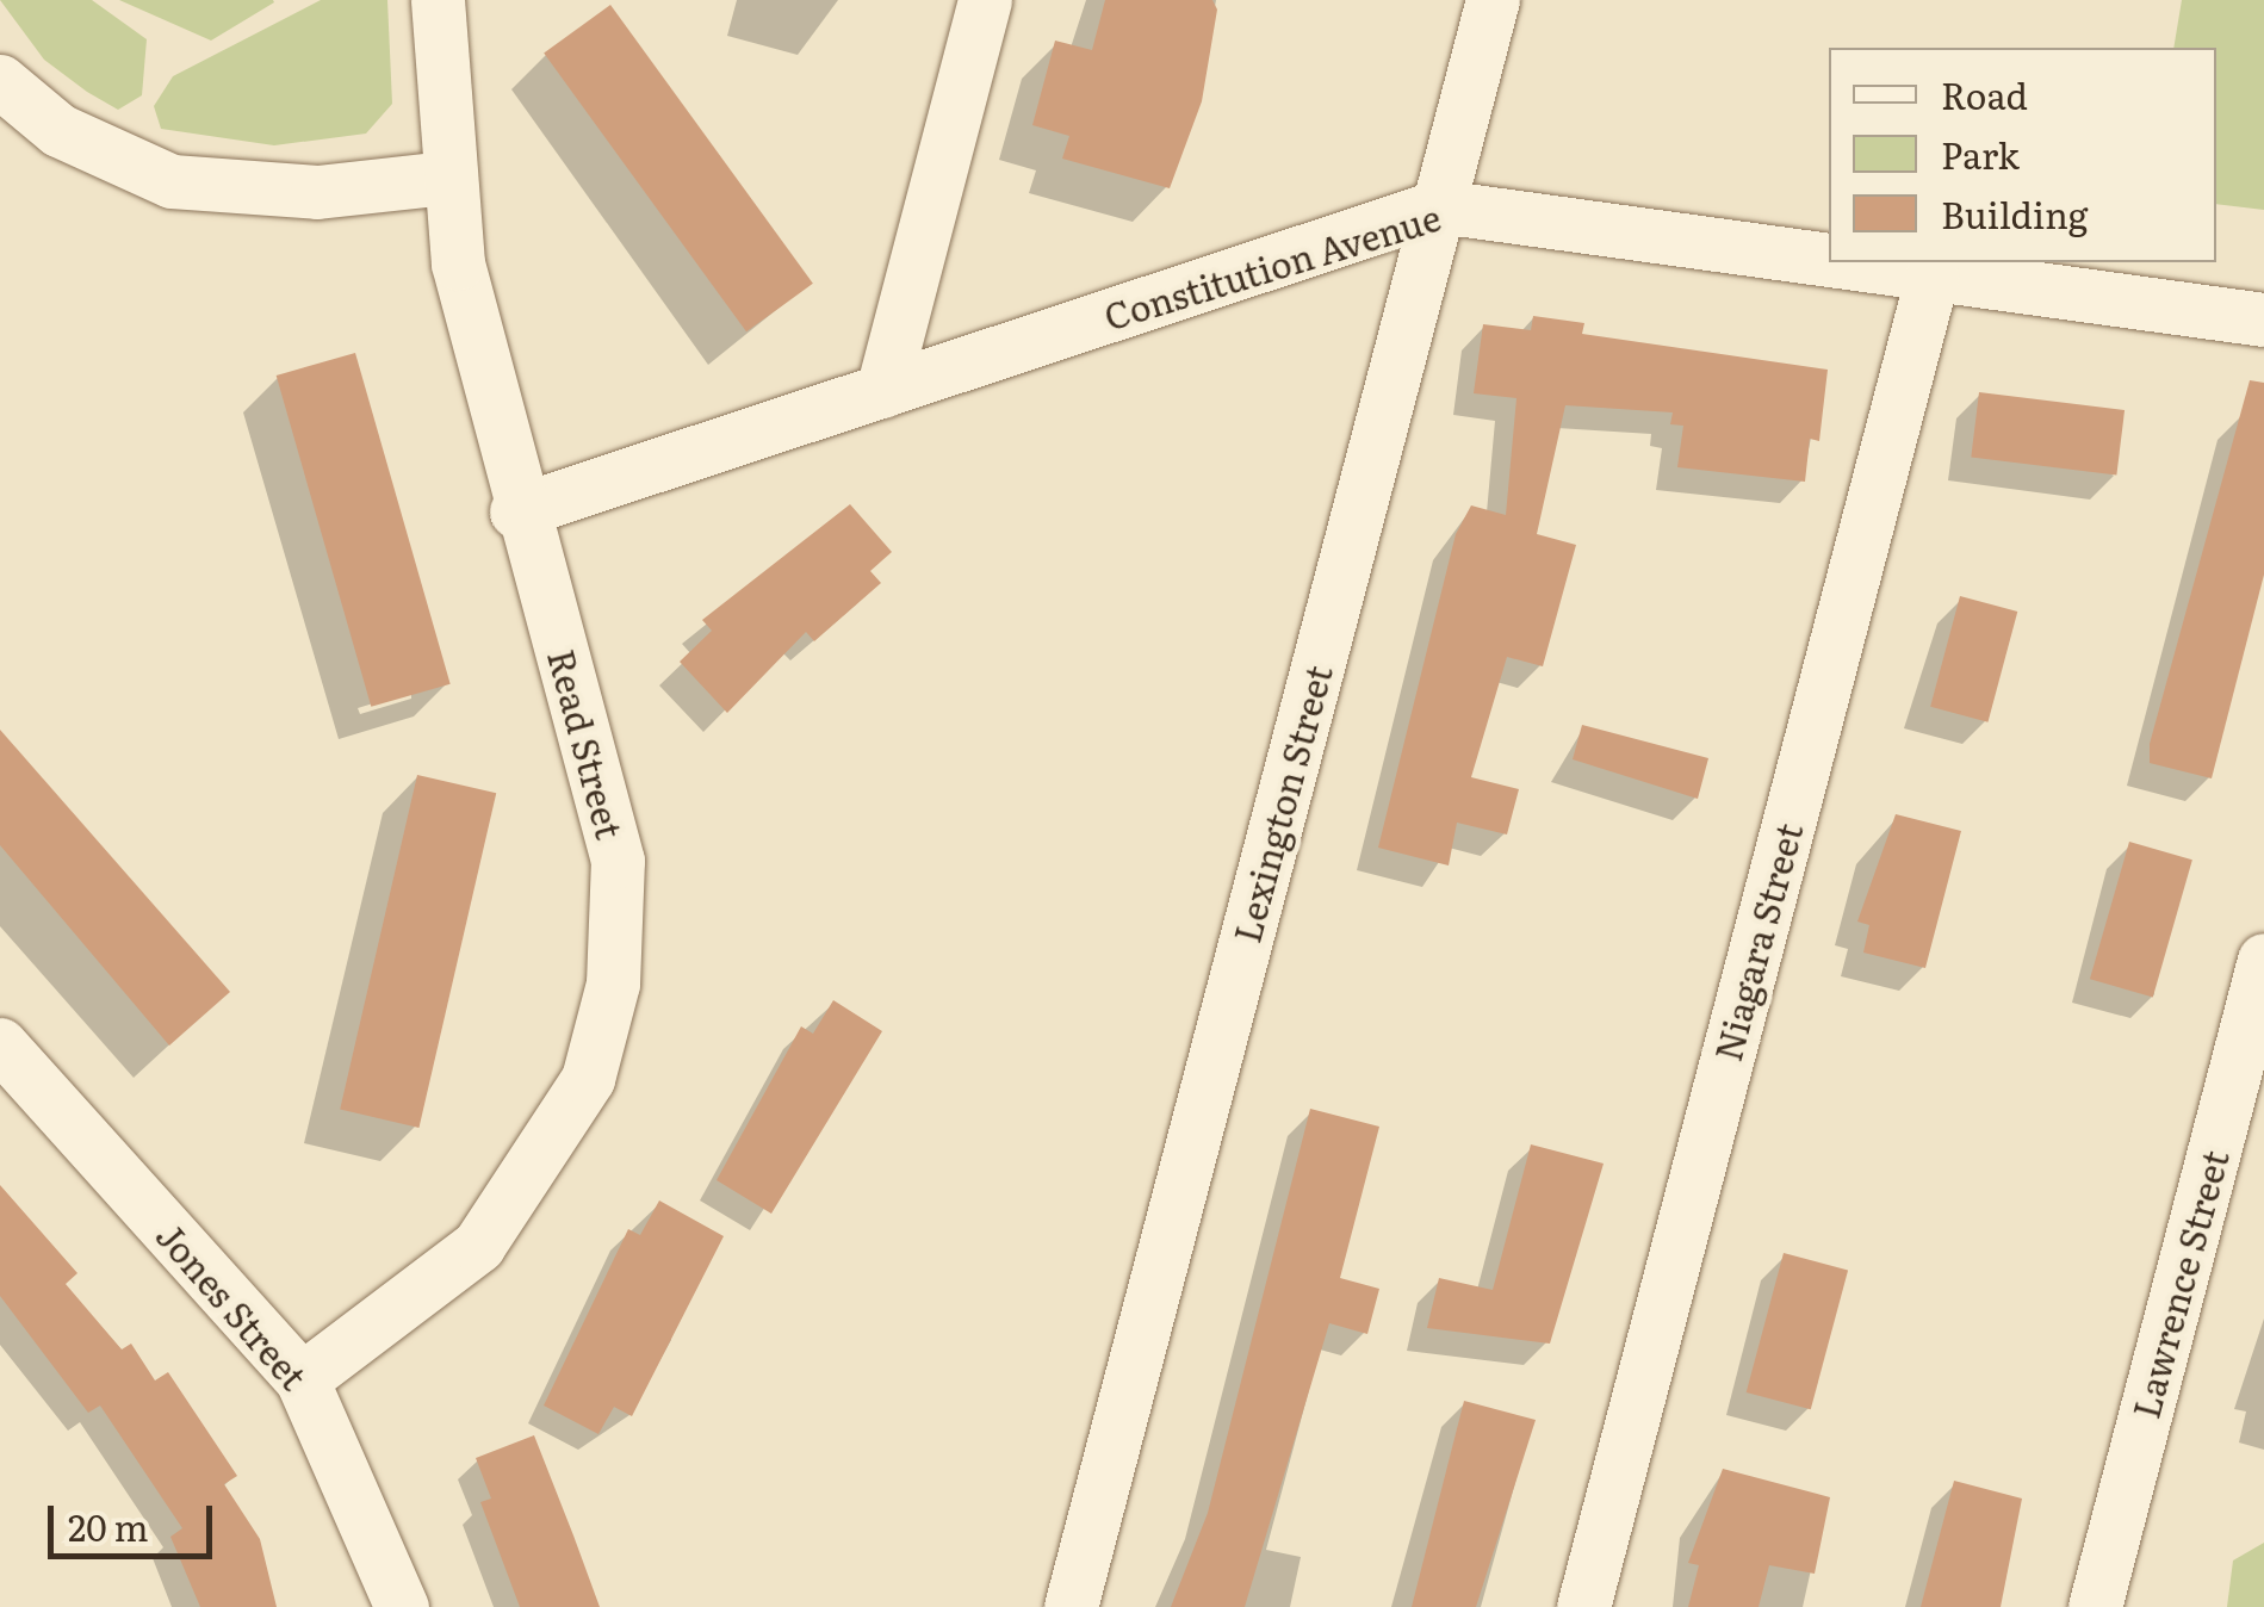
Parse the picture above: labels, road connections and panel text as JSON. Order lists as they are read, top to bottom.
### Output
{
  "streets": {
    "street": [
      "Constitution Avenue",
      "Read Street",
      "Lexington Street",
      "Niagara Street",
      "Lawrence Street",
      "Jones Street"
    ]
  },
  "crossings": [
    ["Constitution Avenue", "Read Street"],
    ["Constitution Avenue", "Lexington Street"],
    ["Constitution Avenue", "Niagara Street"],
    ["Read Street", "Jones Street"]
  ],
  "legend": ["Road", "Park", "Building"],
  "scale_bar": "20 m"
}
